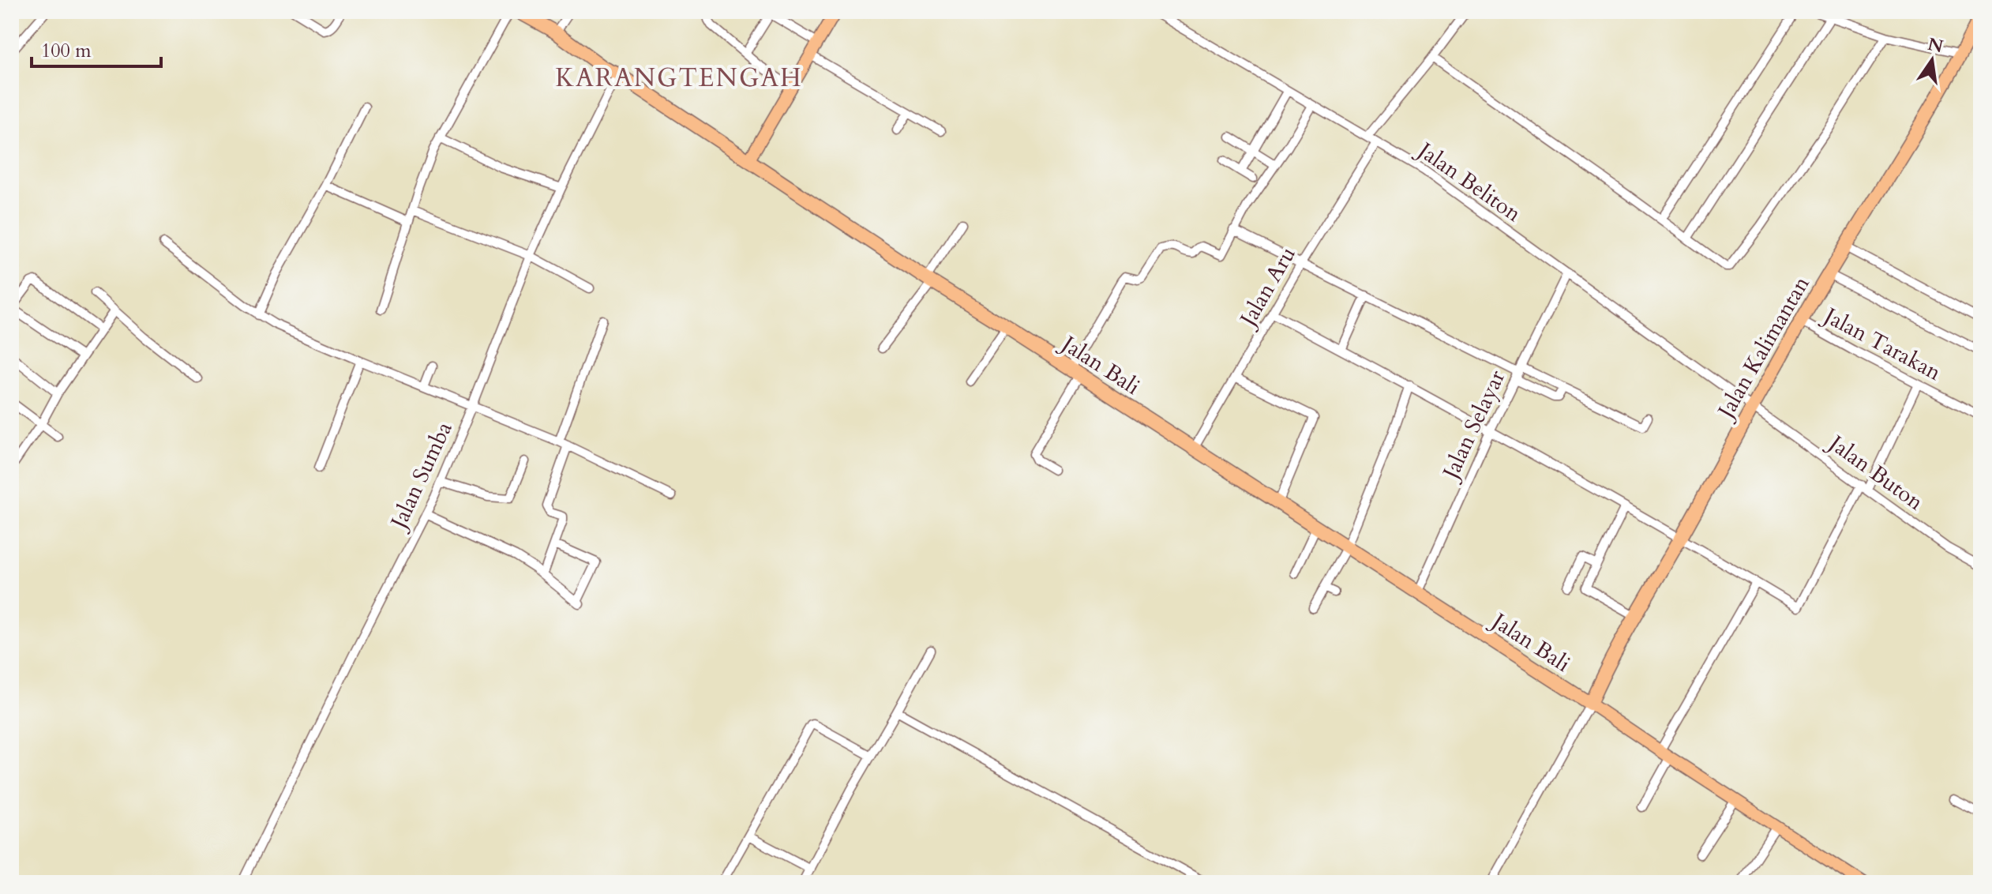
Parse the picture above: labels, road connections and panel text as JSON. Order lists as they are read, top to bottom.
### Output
{
  "streets": {
    "highway": ["Jalan Kalimantan", "Jalan Bali"],
    "street": [
      "Jalan Beliton",
      "Jalan Aru",
      "Jalan Tarakan",
      "Jalan Selayar",
      "Jalan Buton",
      "Jalan Sumba"
    ]
  },
  "crossings": [
    ["Jalan Beliton", "Jalan Aru"],
    ["Jalan Beliton", "Jalan Kalimantan"],
    ["Jalan Beliton", "Jalan Selayar"],
    ["Jalan Beliton", "Jalan Buton"],
    ["Jalan Aru", "Jalan Bali"],
    ["Jalan Tarakan", "Jalan Kalimantan"],
    ["Jalan Kalimantan", "Jalan Bali"],
    ["Jalan Kalimantan", "Jalan Buton"],
    ["Jalan Bali", "Jalan Selayar"],
    ["Jalan Bali", "Jalan Sumba"]
  ],
  "districts": ["KARANGTENGAH"],
  "scale_bar": "100 m",
  "north": "top"
}
